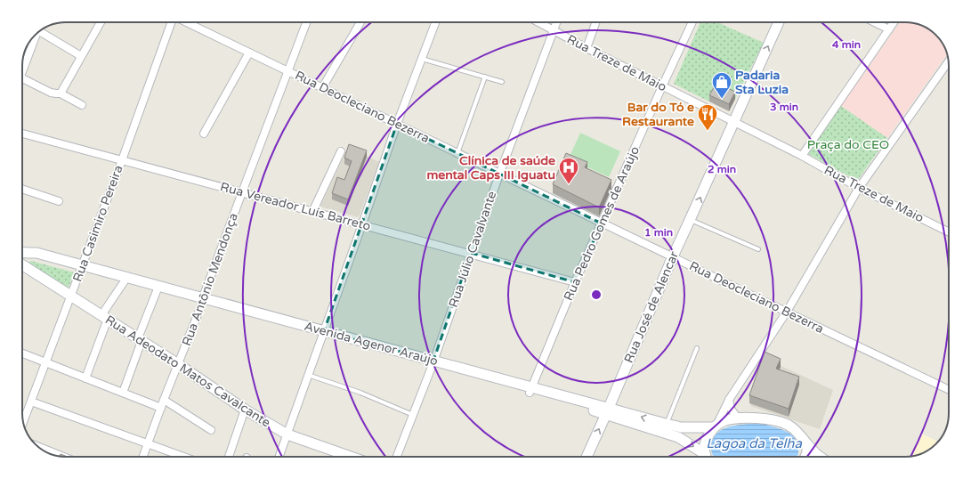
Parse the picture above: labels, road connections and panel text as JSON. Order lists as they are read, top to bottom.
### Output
{
  "streets": {
    "street": [
      "Rua Treze de Maio",
      "Rua Deocleciano Bezerra",
      "Rua Vereador Luís Barreto",
      "Rua Casimiro Pereira",
      "Rua Pedro Gomes de Araújo",
      "Rua Júlio Cavalvante",
      "Rua Antônio Mendonça",
      "Rua José de Alencar",
      "Avenida Agenor Araújo",
      "Rua Adeodato Matos Cavalcante"
    ]
  },
  "crossings": [
    ["Rua Treze de Maio", "Rua Pedro Gomes de Araújo"],
    ["Rua Treze de Maio", "Rua Júlio Cavalvante"],
    ["Rua Treze de Maio", "Rua José de Alencar"],
    ["Rua Deocleciano Bezerra", "Rua Pedro Gomes de Araújo"],
    ["Rua Deocleciano Bezerra", "Rua Júlio Cavalvante"],
    ["Rua Deocleciano Bezerra", "Rua Antônio Mendonça"],
    ["Rua Deocleciano Bezerra", "Rua José de Alencar"],
    ["Rua Vereador Luís Barreto", "Rua Casimiro Pereira"],
    ["Rua Vereador Luís Barreto", "Rua Pedro Gomes de Araújo"],
    ["Rua Vereador Luís Barreto", "Rua Júlio Cavalvante"],
    ["Rua Vereador Luís Barreto", "Rua Antônio Mendonça"],
    ["Rua Casimiro Pereira", "Avenida Agenor Araújo"],
    ["Rua Casimiro Pereira", "Rua Adeodato Matos Cavalcante"],
    ["Rua Pedro Gomes de Araújo", "Avenida Agenor Araújo"],
    ["Rua Júlio Cavalvante", "Avenida Agenor Araújo"],
    ["Rua Antônio Mendonça", "Avenida Agenor Araújo"],
    ["Rua Antônio Mendonça", "Rua Adeodato Matos Cavalcante"],
    ["Rua José de Alencar", "Avenida Agenor Araújo"]
  ],
  "one_way": ["Rua José de Alencar"],
  "water": ["Lagoa da Telha"],
  "parks": ["Praça do CEO"],
  "places": {
    "shop": ["Padaria Sta Luzia"],
    "restaurant": ["Bar do Tó e Restaurante"],
    "hospital": ["Clínica de saúde mental Caps III Iguatu"]
  },
  "rings": [
    "4 min",
    "3 min",
    "2 min",
    "1 min"
  ]
}
